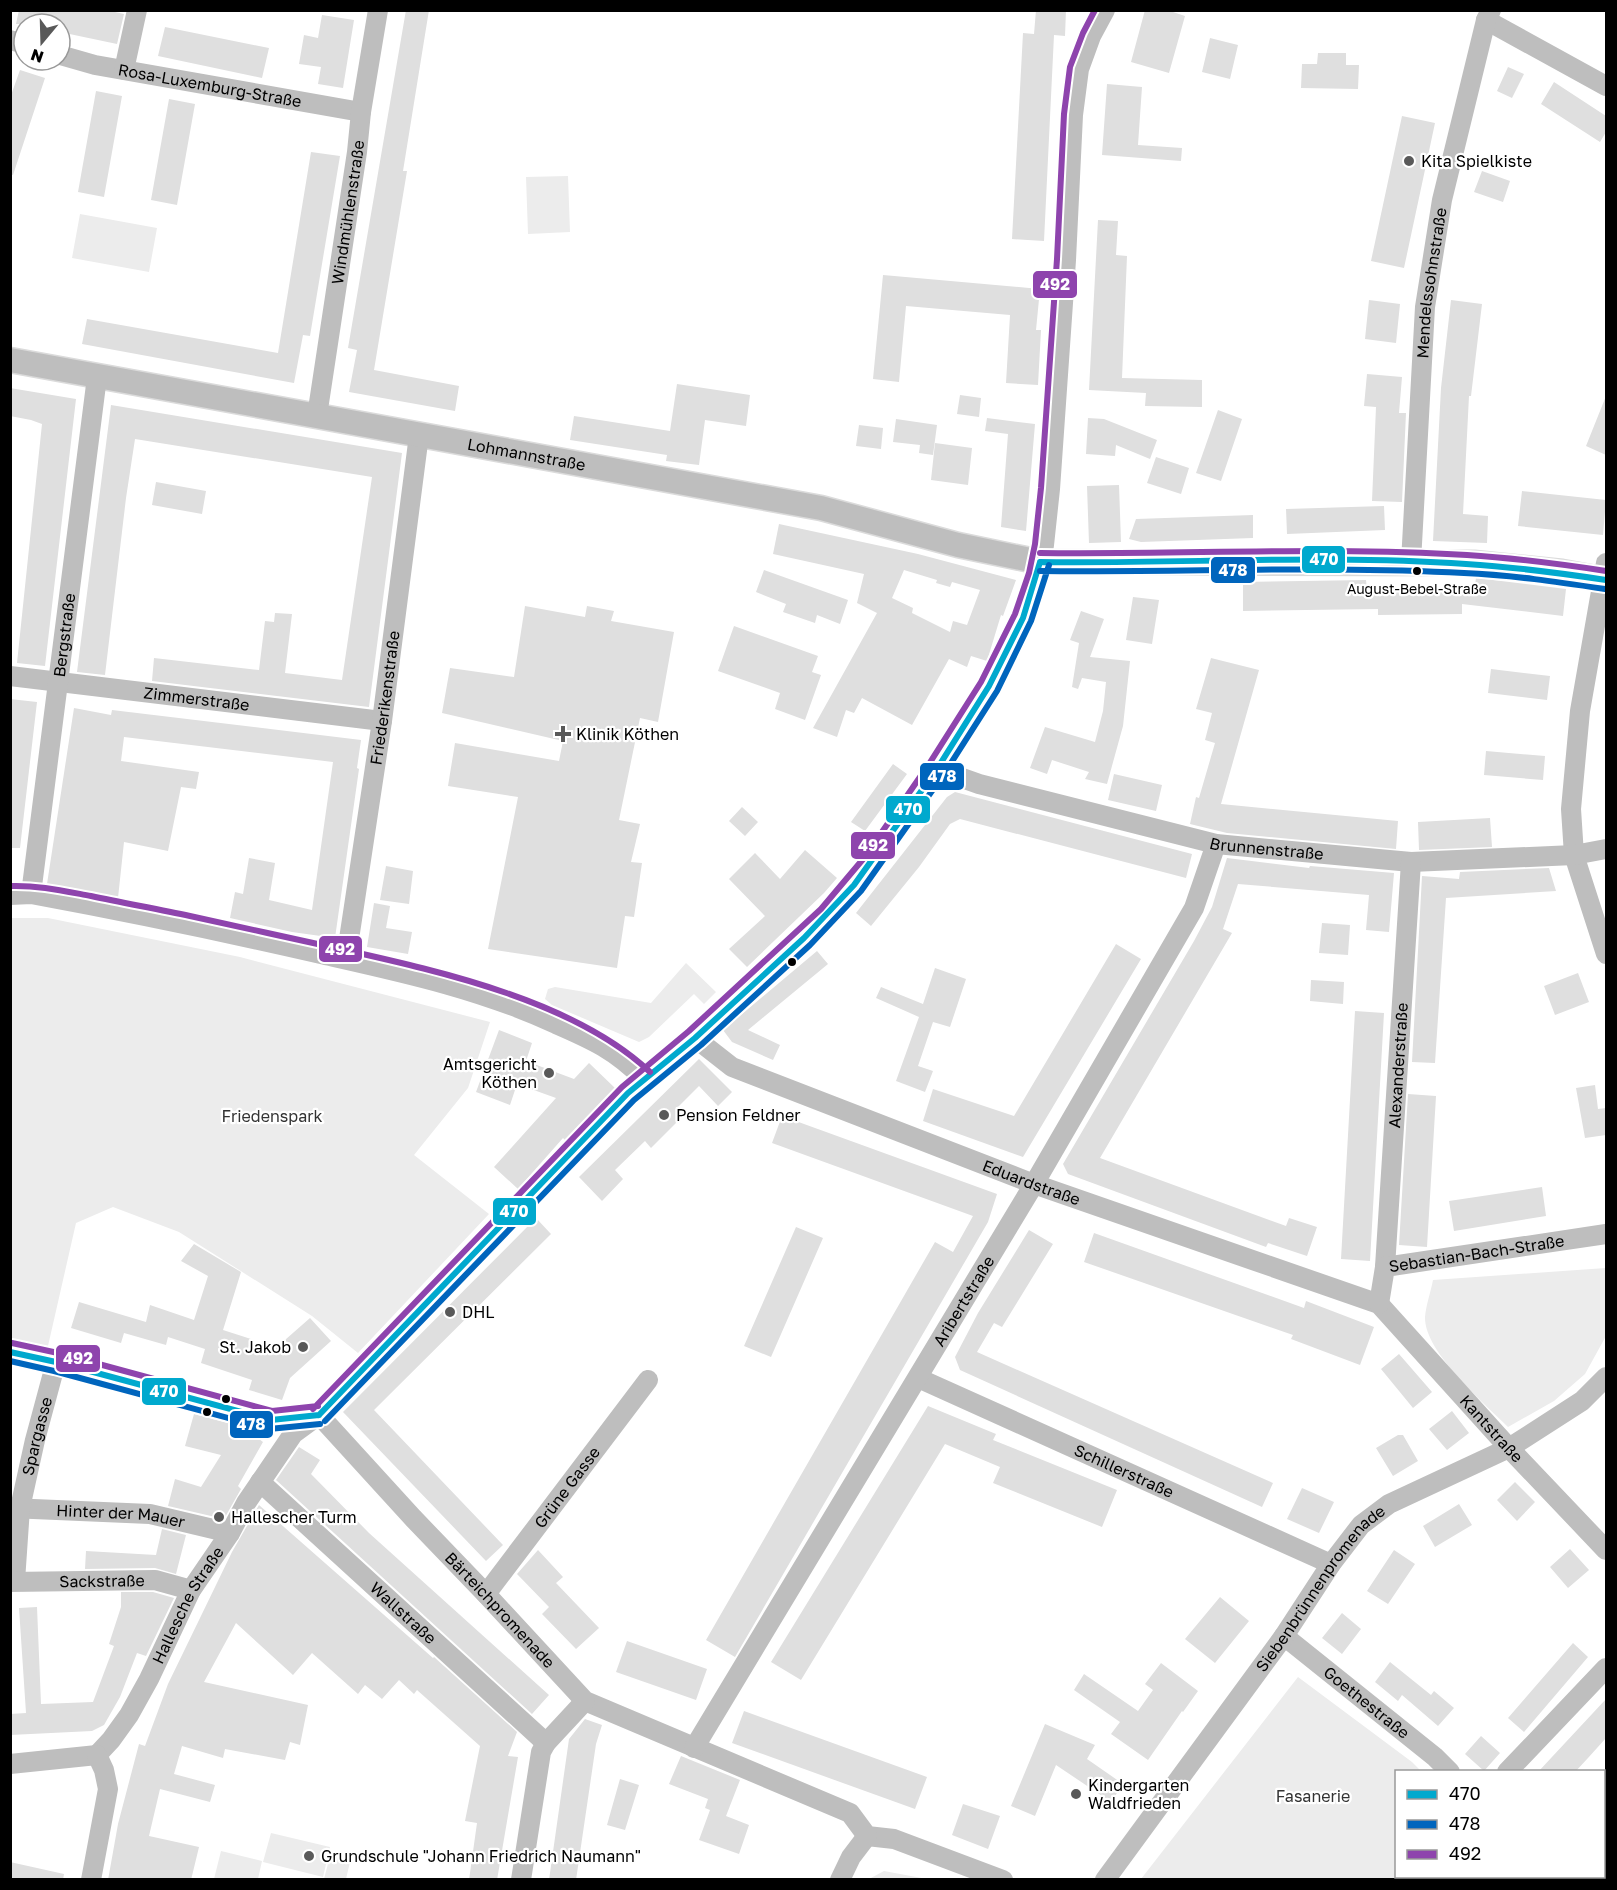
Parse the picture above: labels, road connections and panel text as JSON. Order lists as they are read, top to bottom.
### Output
{
  "streets": {
    "main road": ["Lohmannstraße"],
    "street": [
      "Rosa-Luxemburg-Straße",
      "Windmühlenstraße",
      "Mendelssohnstraße",
      "Bergstraße",
      "Friederikenstraße",
      "Zimmerstraße",
      "Brunnenstraße",
      "Alexanderstraße",
      "Eduardstraße",
      "Sebastian-Bach-Straße",
      "Aribertstraße",
      "Kantstraße",
      "Spargasse",
      "Schillerstraße",
      "Grüne Gasse",
      "Hinter der Mauer",
      "Sackstraße",
      "Siebenbrünnenpromenade",
      "Hallesche Straße",
      "Bärteichpromenade",
      "Wallstraße",
      "Goethestraße"
    ]
  },
  "crossings": [
    ["Rosa-Luxemburg-Straße", "Windmühlenstraße"],
    ["Windmühlenstraße", "Lohmannstraße"],
    ["Lohmannstraße", "Bergstraße"],
    ["Lohmannstraße", "Friederikenstraße"],
    ["Lohmannstraße", "Hallesche Straße"],
    ["Bergstraße", "Zimmerstraße"],
    ["Friederikenstraße", "Zimmerstraße"],
    ["Brunnenstraße", "Alexanderstraße"],
    ["Brunnenstraße", "Aribertstraße"],
    ["Brunnenstraße", "Hallesche Straße"],
    ["Alexanderstraße", "Sebastian-Bach-Straße"],
    ["Eduardstraße", "Sebastian-Bach-Straße"],
    ["Eduardstraße", "Aribertstraße"],
    ["Eduardstraße", "Kantstraße"],
    ["Eduardstraße", "Hallesche Straße"],
    ["Sebastian-Bach-Straße", "Kantstraße"],
    ["Aribertstraße", "Schillerstraße"],
    ["Aribertstraße", "Bärteichpromenade"],
    ["Kantstraße", "Siebenbrünnenpromenade"],
    ["Spargasse", "Hinter der Mauer"],
    ["Spargasse", "Sackstraße"],
    ["Schillerstraße", "Siebenbrünnenpromenade"],
    ["Grüne Gasse", "Bärteichpromenade"],
    ["Hinter der Mauer", "Hallesche Straße"],
    ["Sackstraße", "Hallesche Straße"],
    ["Siebenbrünnenpromenade", "Goethestraße"],
    ["Hallesche Straße", "Bärteichpromenade"],
    ["Hallesche Straße", "Wallstraße"]
  ],
  "parks": ["Friedenspark", "Fasanerie"],
  "places": {
    "other": [
      "Kita Spielkiste",
      "August-Bebel-Straße",
      "Amtsgericht Köthen",
      "Pension Feldner",
      "DHL",
      "St. Jakob",
      "Hallescher Turm",
      "Kindergarten Waldfrieden",
      "Grundschule \"Johann Friedrich Naumann\""
    ],
    "health": ["Klinik Köthen"]
  },
  "lines": ["transit line 492", "transit line 470", "transit line 478"],
  "legend": ["470", "478", "492"],
  "north": "bottom"
}
